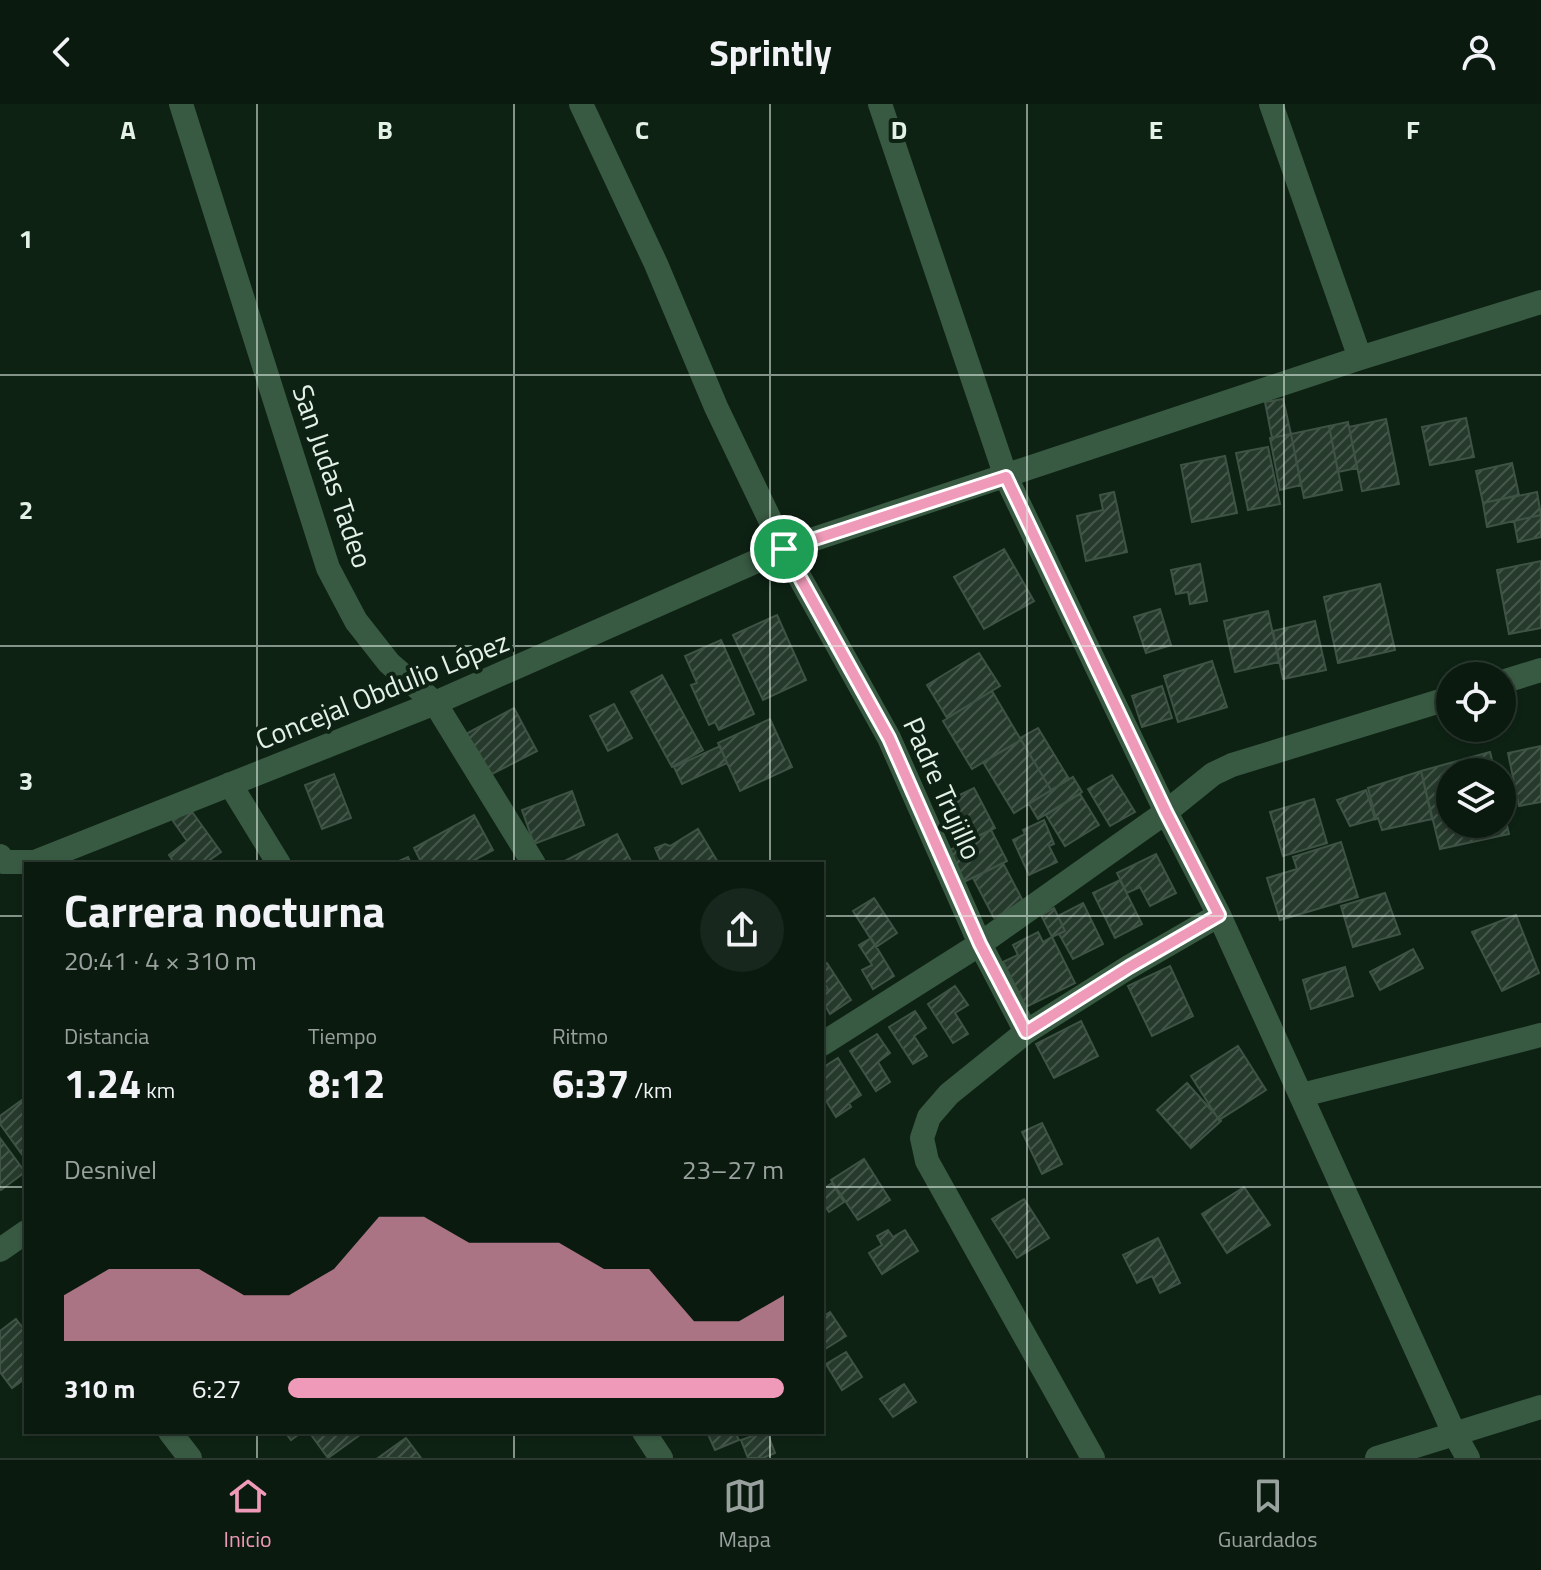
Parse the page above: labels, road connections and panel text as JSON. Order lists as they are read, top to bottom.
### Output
{
  "streets": {
    "street": ["San Judas Tadeo", "Concejal Obdulio López", "Padre Trujillo"]
  },
  "crossings": [
    ["San Judas Tadeo", "Concejal Obdulio López"],
    ["Concejal Obdulio López", "Padre Trujillo"]
  ],
  "page": {
    "header": "Sprintly",
    "heading": ["Carrera nocturna", "20:41 · 4 × 310 m"],
    "stats": [
      ["Distancia", "1.24 km"],
      ["Tiempo", "8:12"],
      ["Ritmo", "6:37 /km"]
    ],
    "chart": ["Desnivel", "23–27 m"],
    "list": [
      {
        "name": "310 m",
        "note": "6:27"
      }
    ],
    "tabs": ["Inicio", "Mapa", "Guardados"]
  },
  "grid": {
    "columns": [
      "A",
      "B",
      "C",
      "D",
      "E",
      "F"
    ],
    "rows": ["1", "2", "3"]
  }
}
